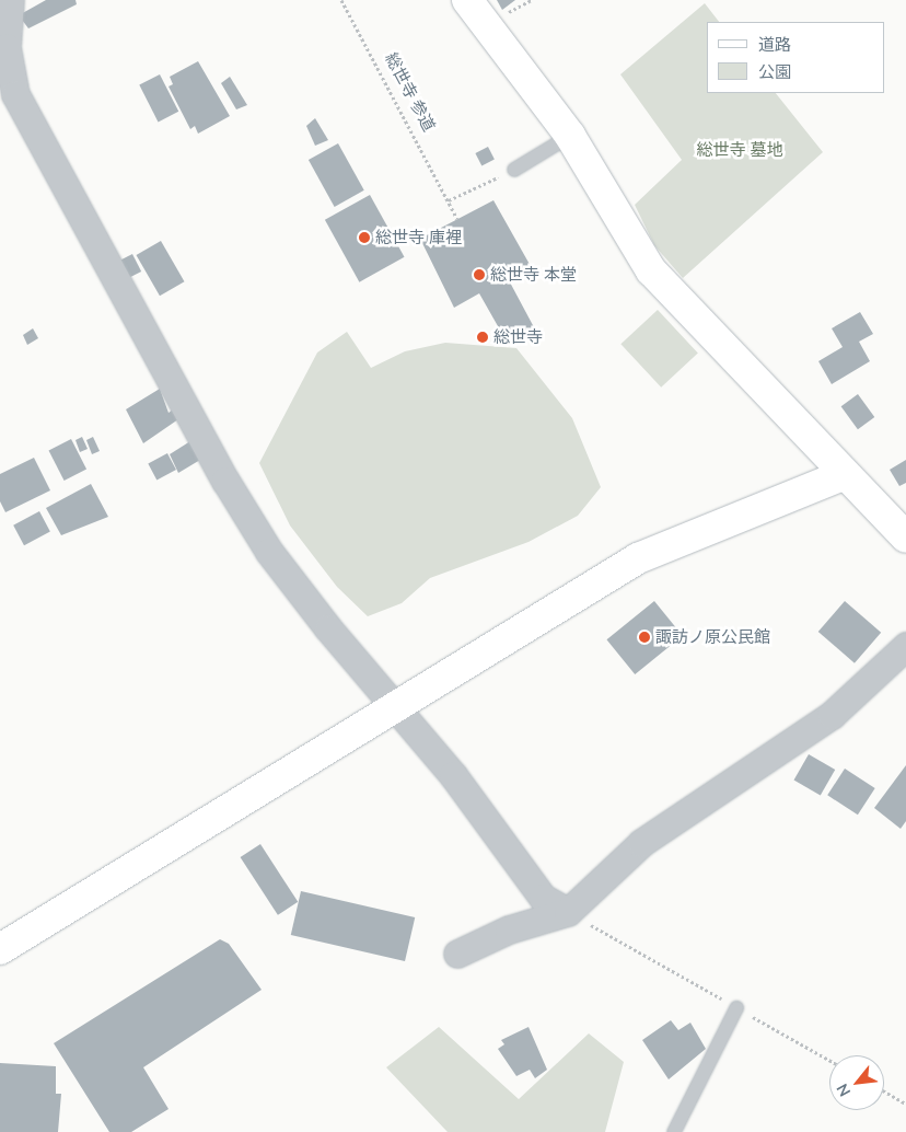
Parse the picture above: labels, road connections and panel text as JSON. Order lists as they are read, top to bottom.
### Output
{
  "streets": {
    "path": ["総世寺 参道"]
  },
  "parks": ["総世寺 墓地"],
  "places": [
    "総世寺 庫裡",
    "総世寺 本堂",
    "総世寺",
    "諏訪ノ原公民館"
  ],
  "legend": ["道路", "公園"],
  "north": "bottom left"
}
